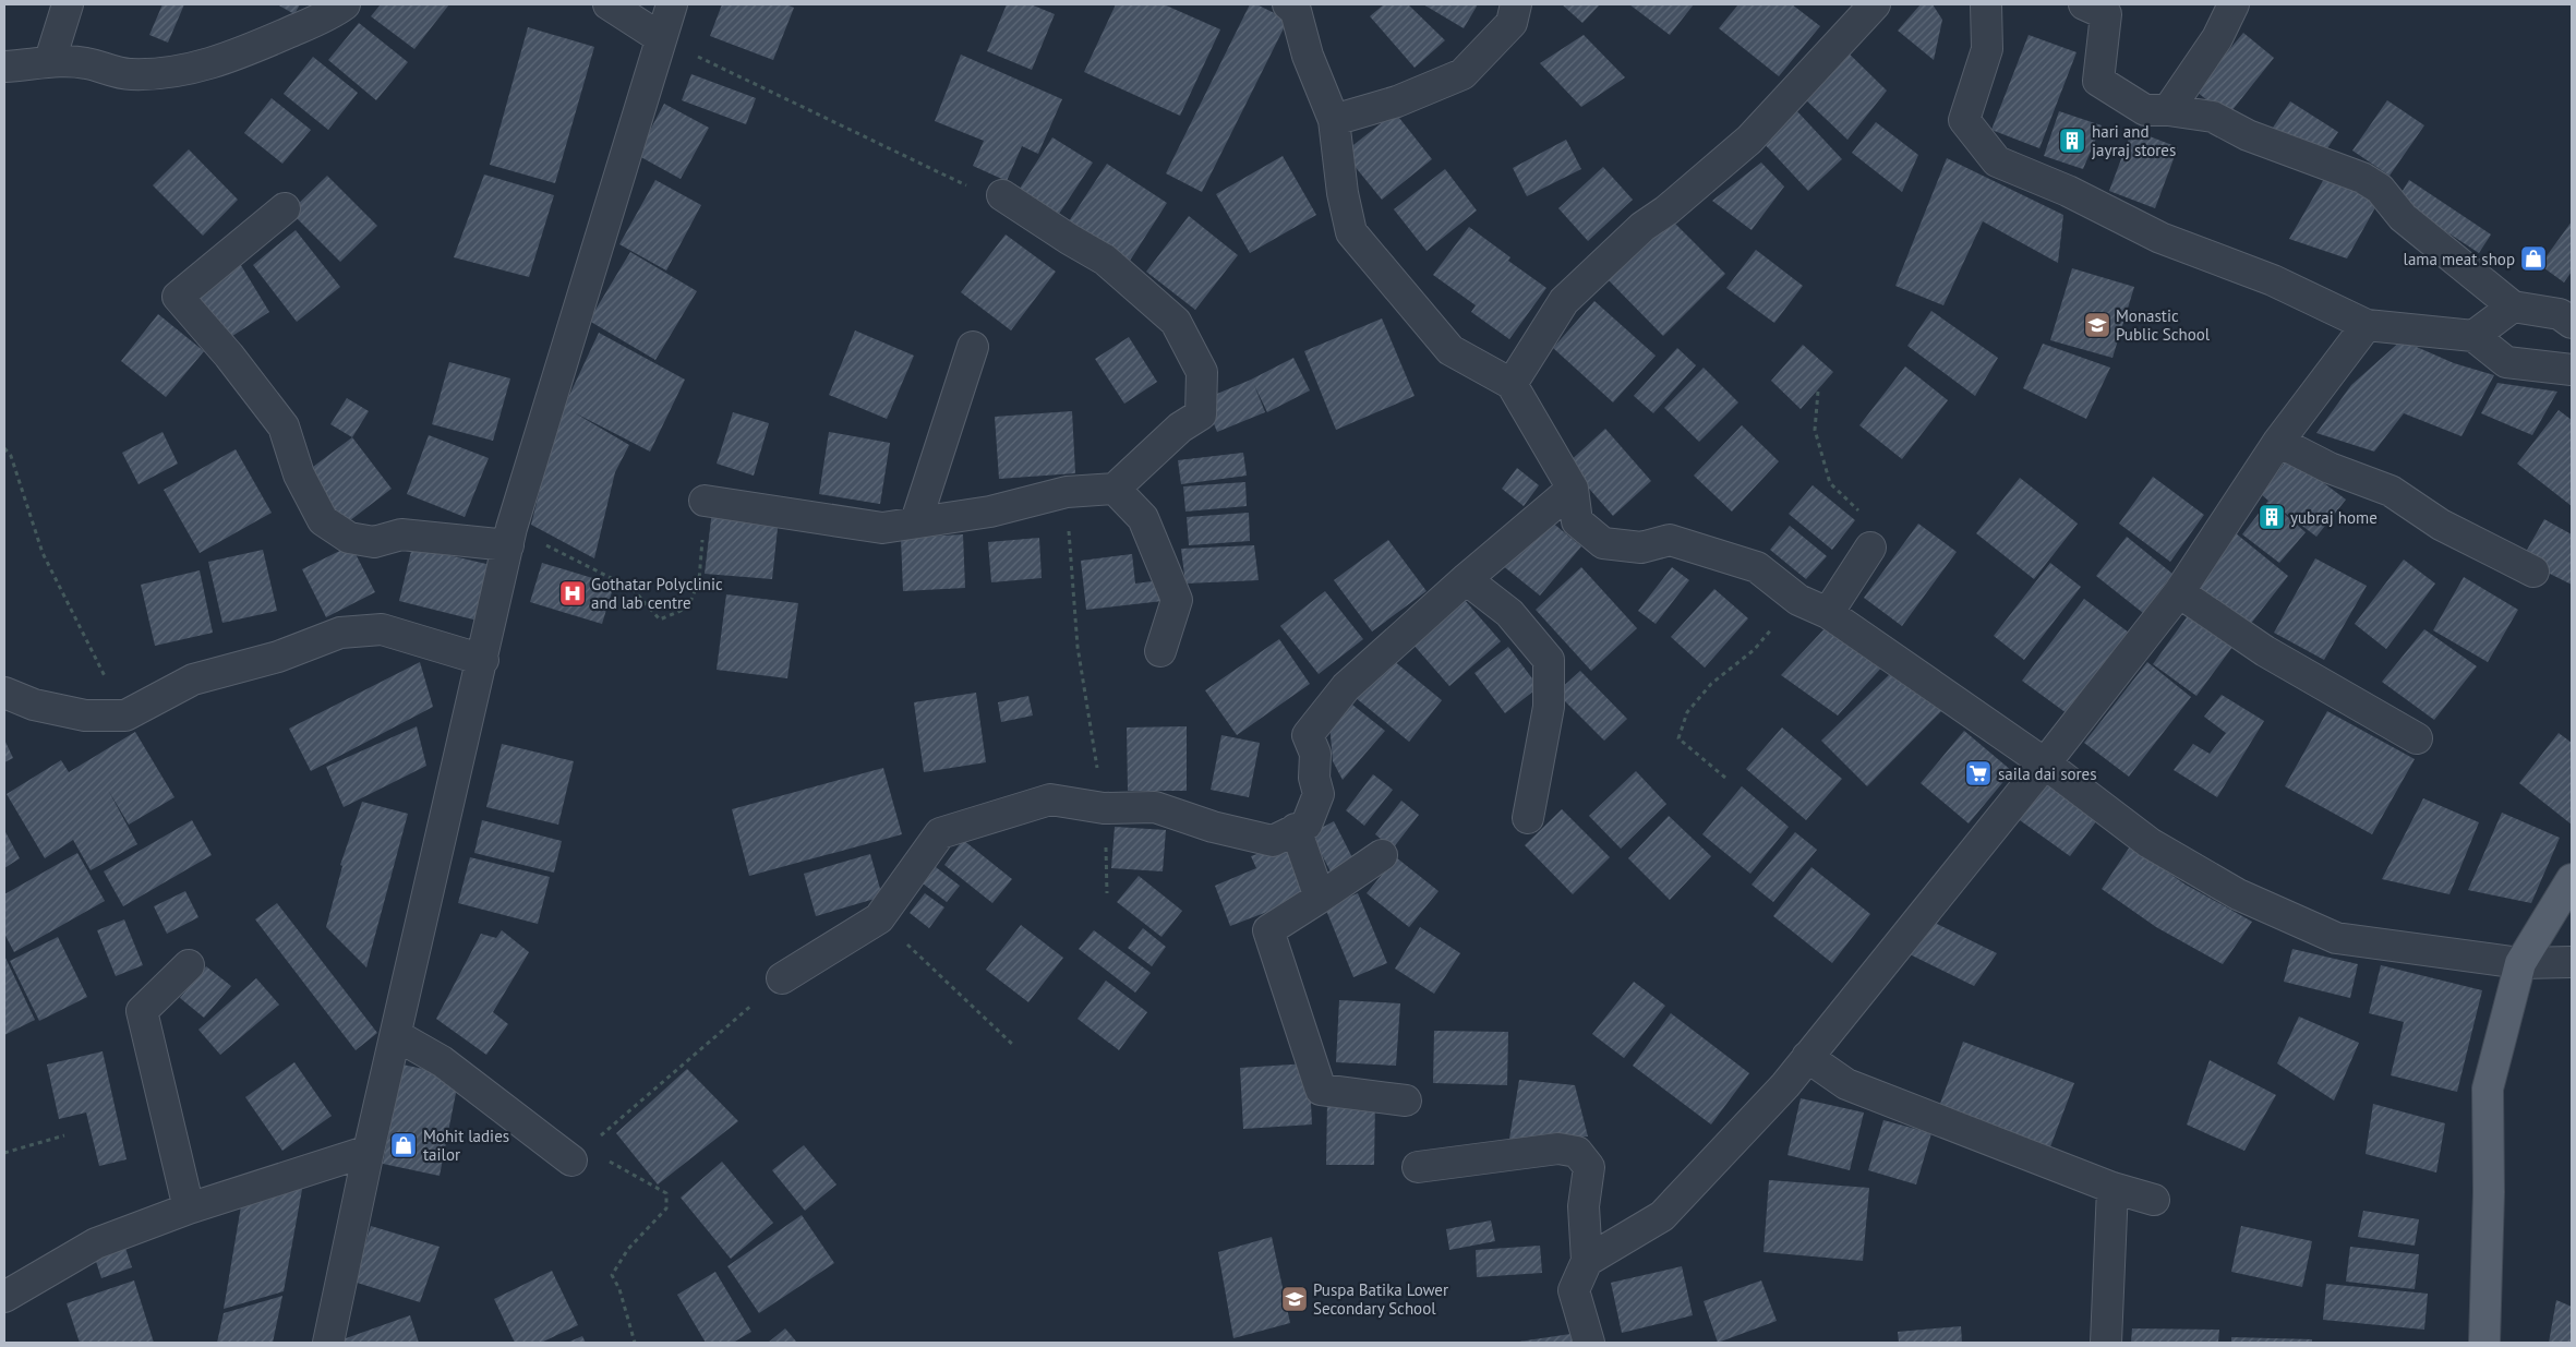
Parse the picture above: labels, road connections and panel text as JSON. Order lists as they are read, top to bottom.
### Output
{
  "places": {
    "building": ["hari and jayraj stores", "yubraj home"],
    "shop": ["lama meat shop", "Mohit ladies tailor"],
    "school or university": ["Monastic Public School", "Puspa Batika Lower Secondary School"],
    "hospital": ["Gothatar Polyclinic and lab centre"],
    "supermarket": ["saila dai sores"]
  }
}
